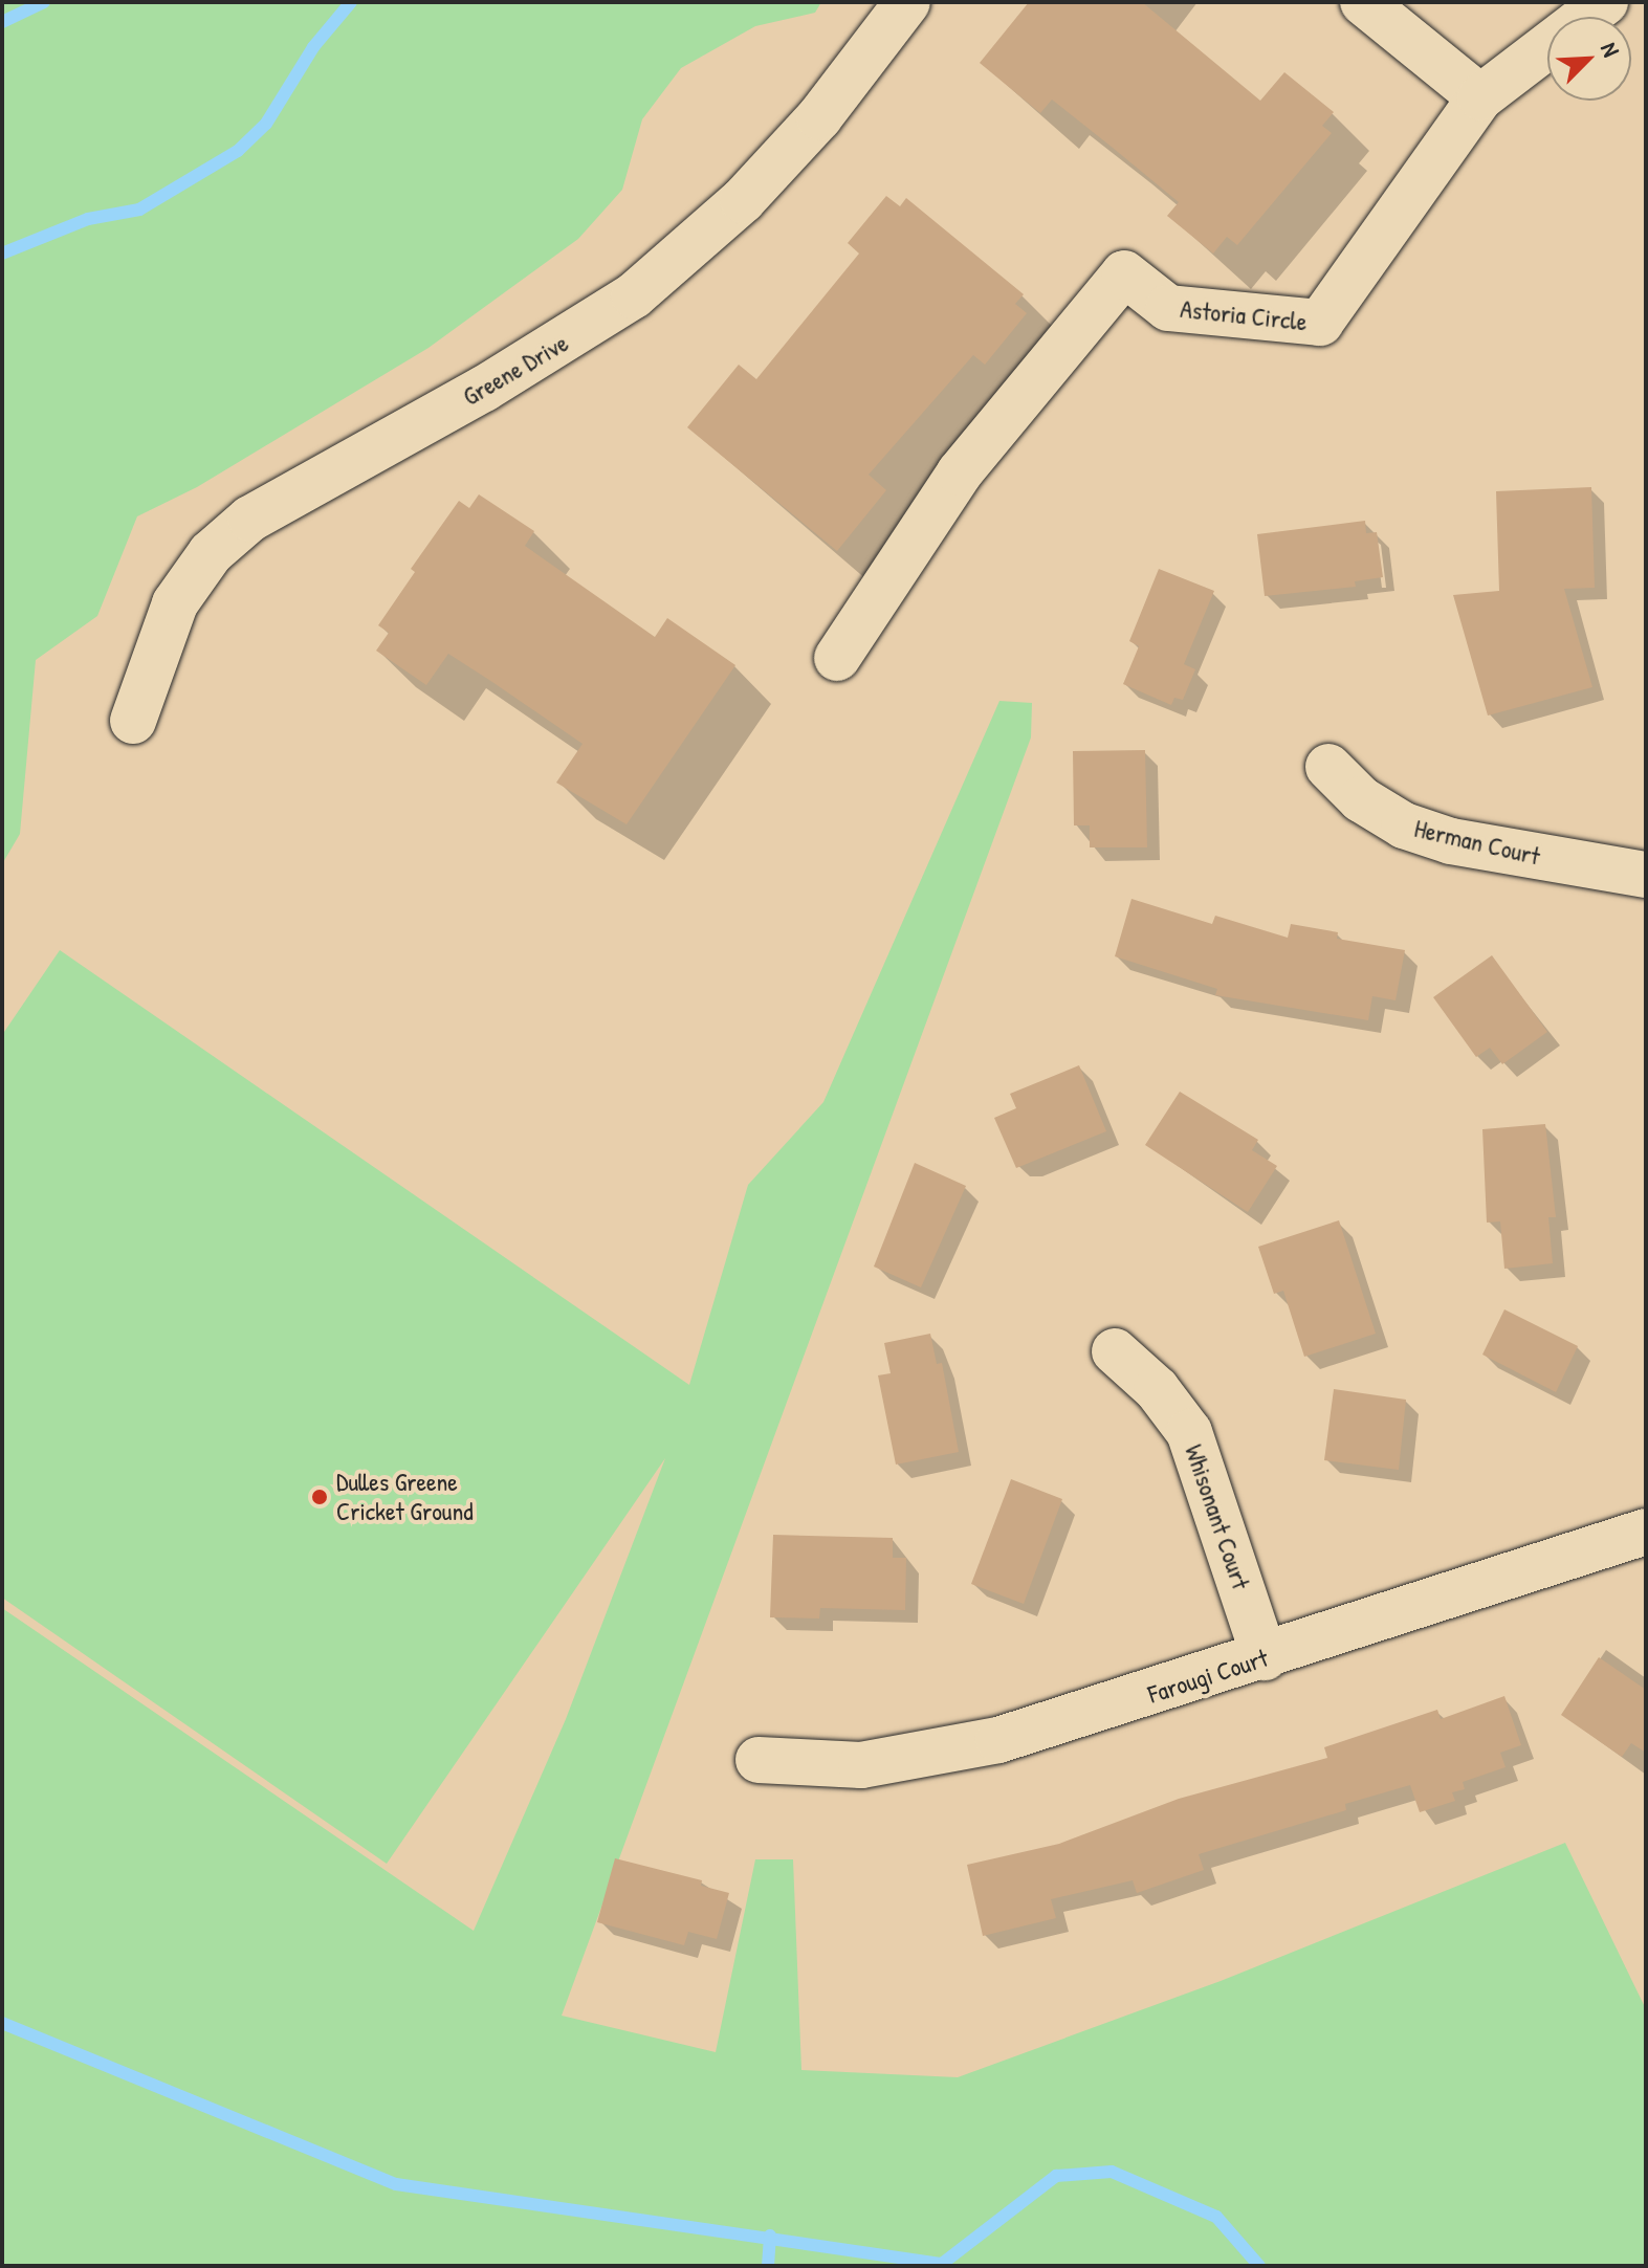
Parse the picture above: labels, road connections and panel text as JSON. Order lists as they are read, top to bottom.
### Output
{
  "streets": {
    "street": [
      "Astoria Circle",
      "Greene Drive",
      "Herman Court",
      "Whisonant Court",
      "Farougi Court"
    ]
  },
  "crossings": [
    ["Whisonant Court", "Farougi Court"]
  ],
  "places": ["Dulles Greene Cricket Ground"],
  "north": "top right"
}
